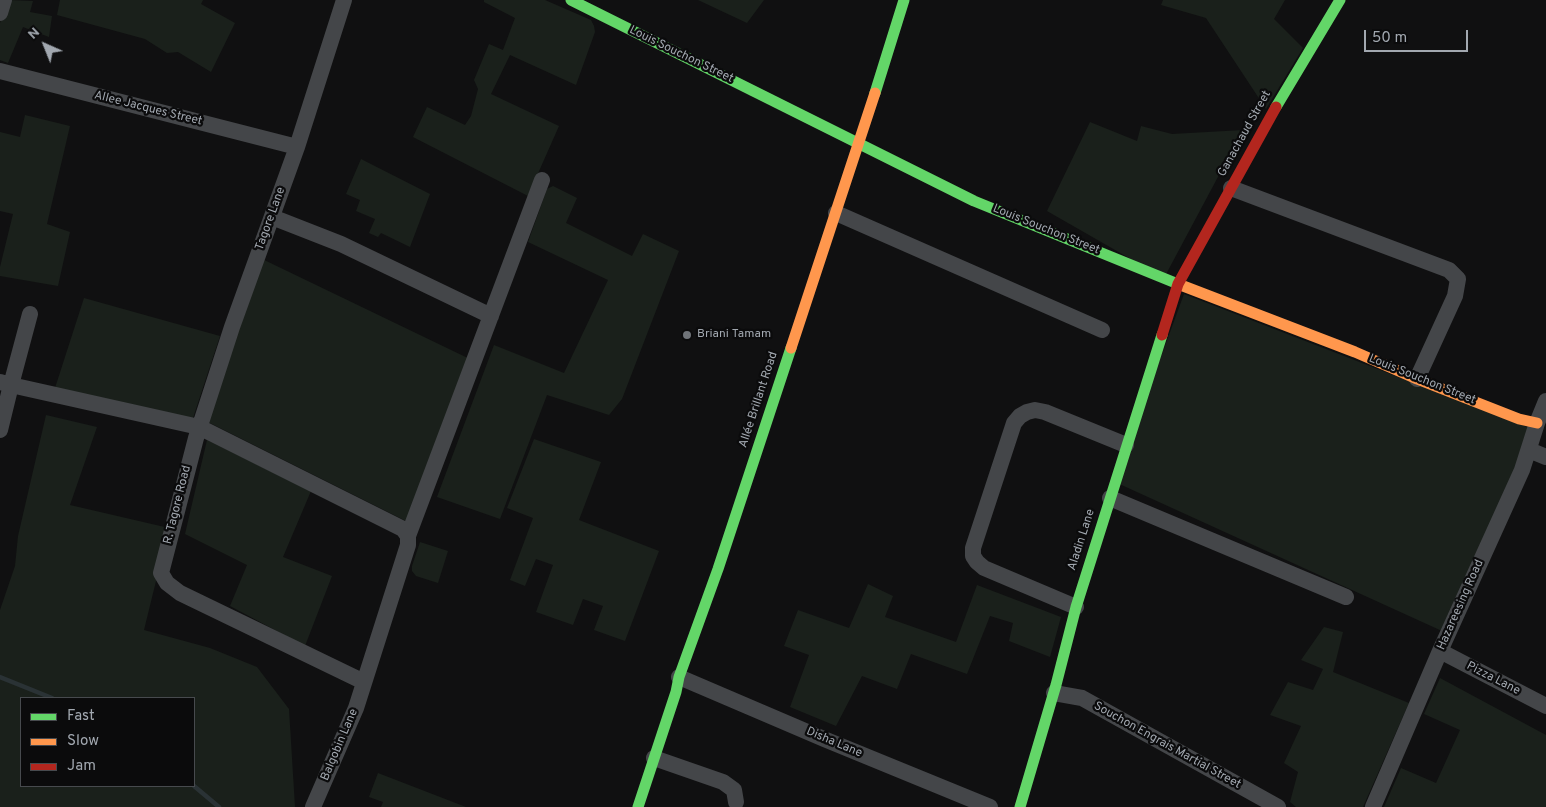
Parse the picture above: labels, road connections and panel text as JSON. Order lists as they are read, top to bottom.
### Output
{
  "streets": {
    "street": [
      "Louis Souchon Street",
      "Allee Jacques Street",
      "Ganachaud Street",
      "Tagore Lane",
      "Allée Brillant Road",
      "R. Tagore Road",
      "Aladin Lane",
      "Hazareesing Road",
      "Pizza Lane",
      "Disha Lane",
      "Balgobin Lane",
      "Souchon Engrais Martial Street"
    ]
  },
  "crossings": [
    ["Louis Souchon Street", "Ganachaud Street"],
    ["Louis Souchon Street", "Allée Brillant Road"],
    ["Louis Souchon Street", "Aladin Lane"],
    ["Louis Souchon Street", "Hazareesing Road"],
    ["Allee Jacques Street", "Tagore Lane"],
    ["Ganachaud Street", "Aladin Lane"],
    ["Tagore Lane", "R. Tagore Road"],
    ["Allée Brillant Road", "Disha Lane"],
    ["R. Tagore Road", "Balgobin Lane"],
    ["Aladin Lane", "Souchon Engrais Martial Street"],
    ["Hazareesing Road", "Pizza Lane"]
  ],
  "places": ["Briani Tamam"],
  "legend": ["Fast", "Slow", "Jam"],
  "scale_bar": "50 m",
  "north": "top left"
}
